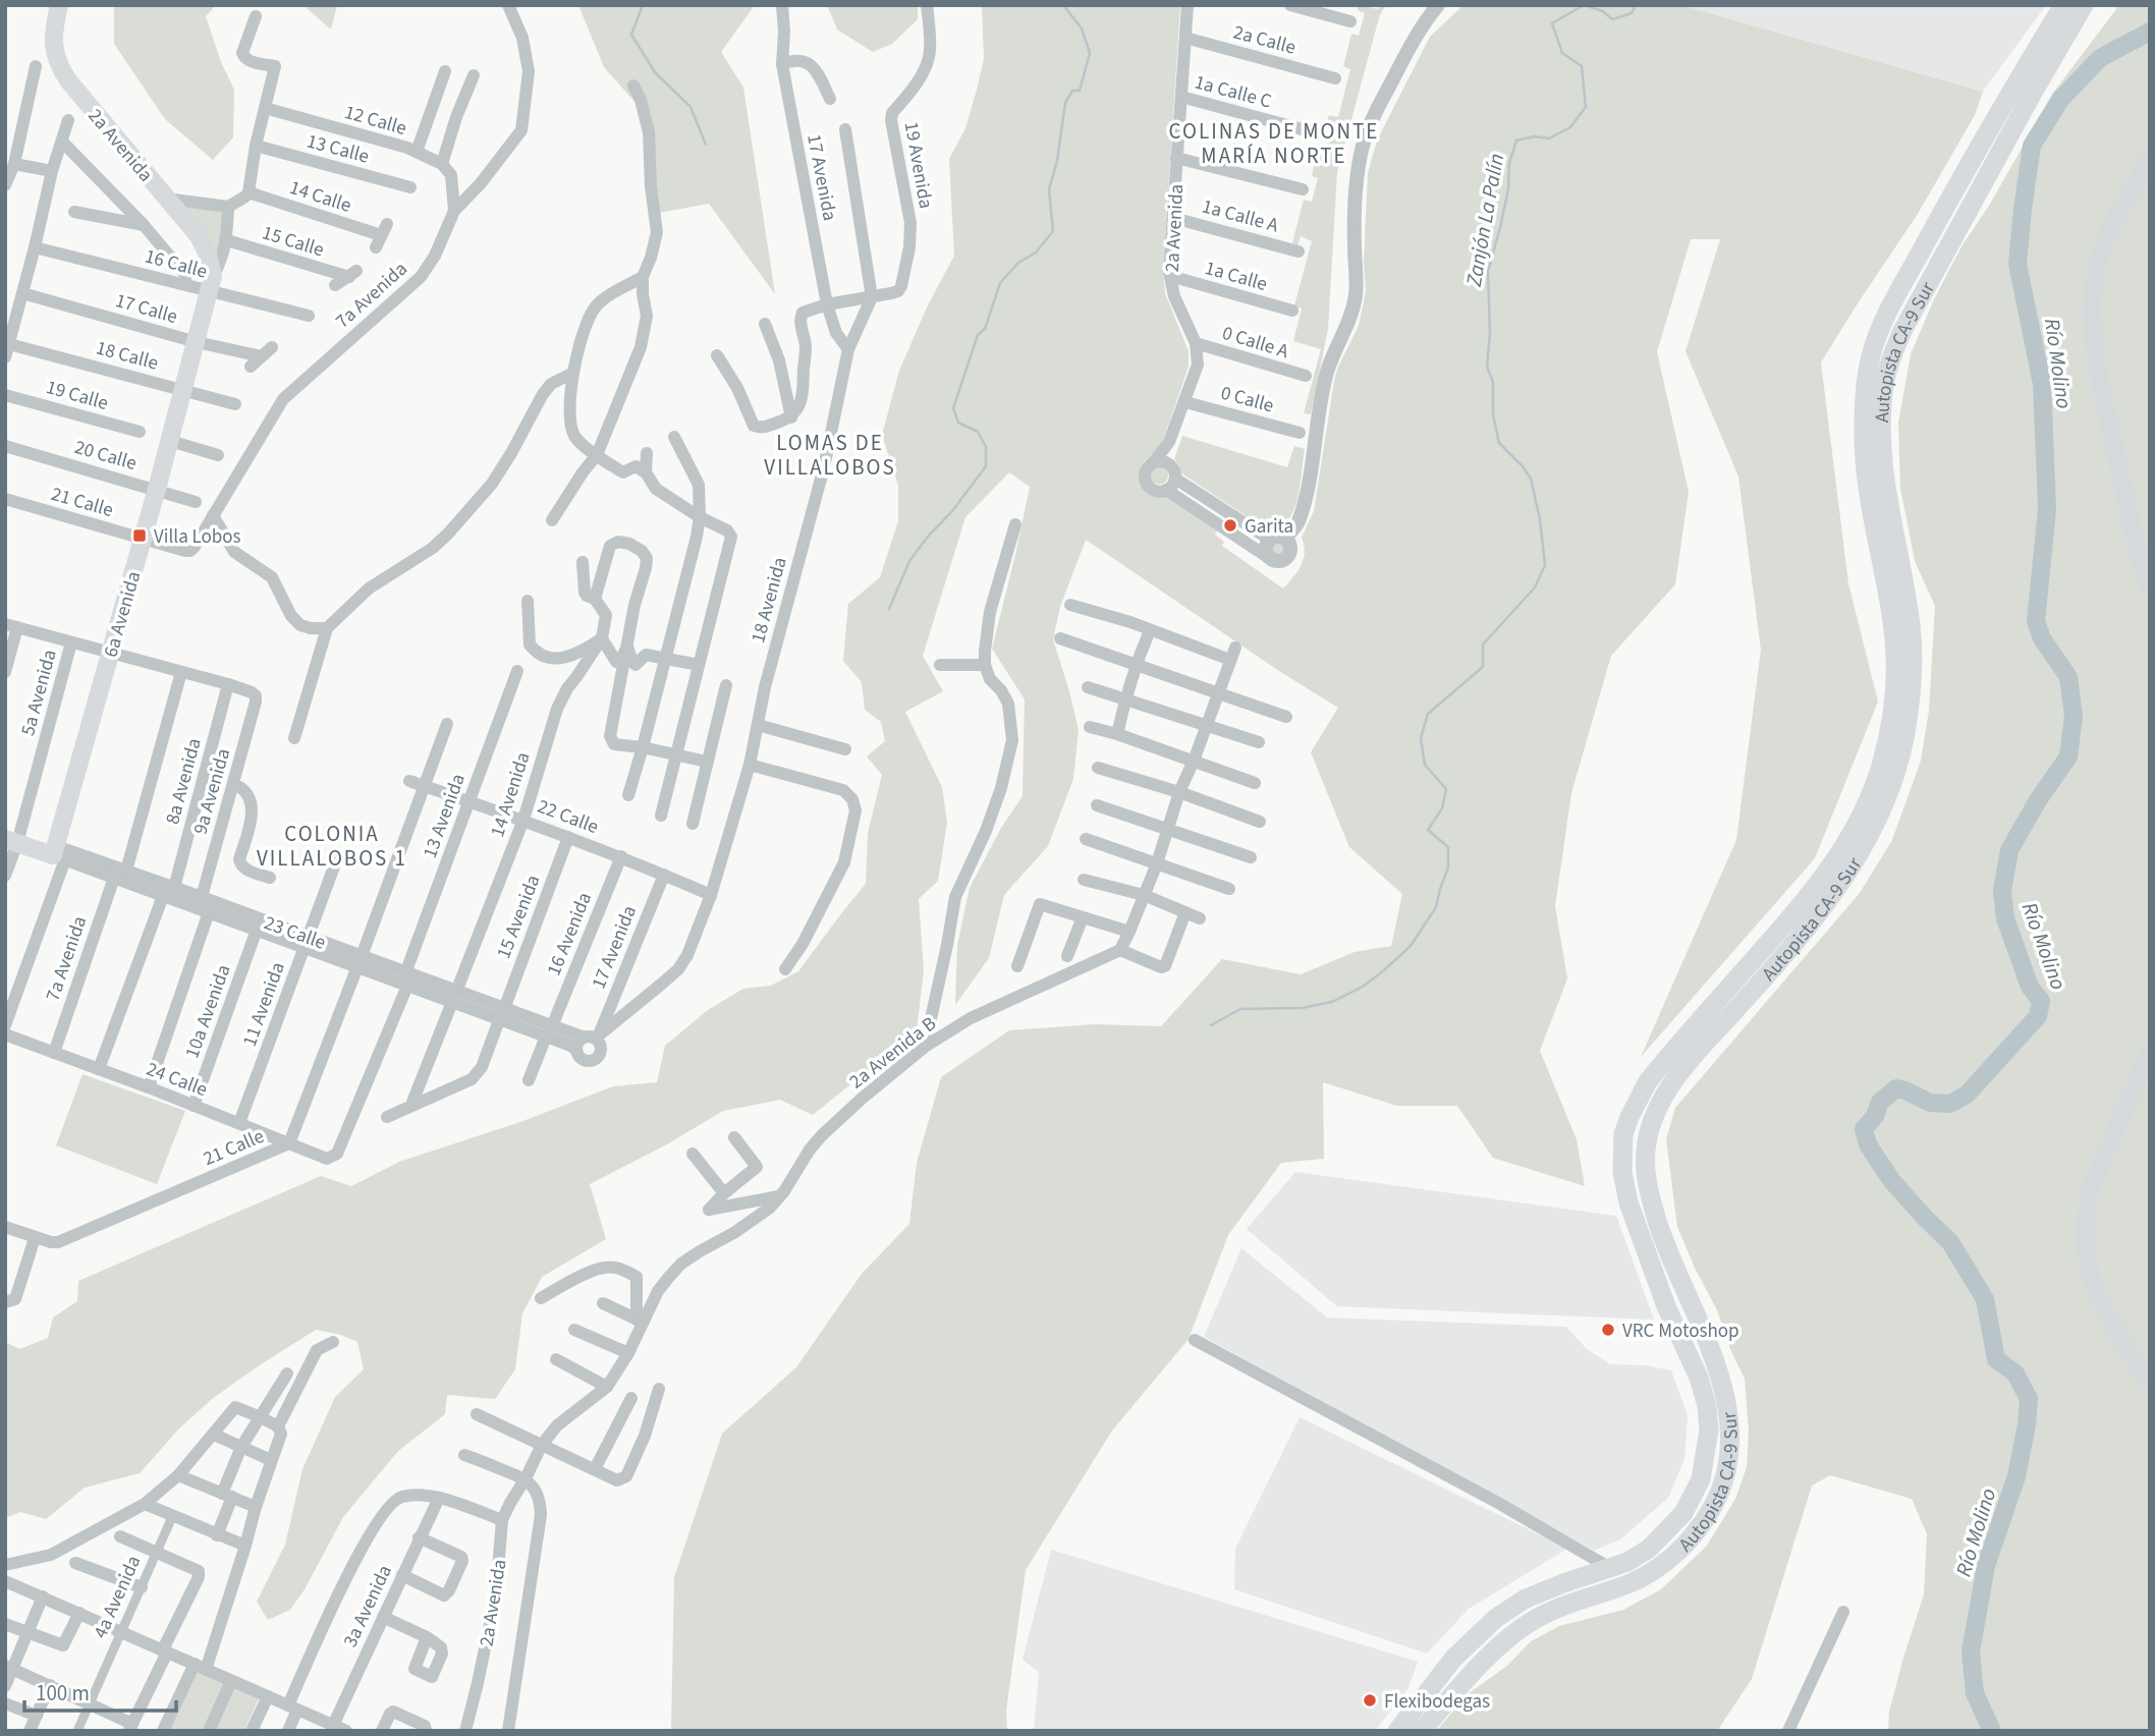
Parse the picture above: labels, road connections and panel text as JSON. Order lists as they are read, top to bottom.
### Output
{
  "streets": {
    "highway": ["Autopista CA-9 Sur"],
    "main road": ["2a Avenida", "6a Avenida", "23 Calle"],
    "street": [
      "2a Calle",
      "1a Calle C",
      "12 Calle",
      "13 Calle",
      "19 Avenida",
      "17 Avenida",
      "14 Calle",
      "1a Calle A",
      "15 Calle",
      "16 Calle",
      "1a Calle",
      "7a Avenida",
      "17 Calle",
      "0 Calle A",
      "18 Calle",
      "19 Calle",
      "0 Calle",
      "20 Calle",
      "21 Calle",
      "18 Avenida",
      "5a Avenida",
      "8a Avenida",
      "9a Avenida",
      "14 Avenida",
      "13 Avenida",
      "22 Calle",
      "15 Avenida",
      "16 Avenida",
      "11 Avenida",
      "10a Avenida",
      "2a Avenida B",
      "24 Calle",
      "4a Avenida",
      "3a Avenida"
    ]
  },
  "crossings": [
    ["2a Calle", "2a Avenida"],
    ["1a Calle C", "2a Avenida"],
    ["2a Avenida", "1a Calle A"],
    ["2a Avenida", "16 Calle"],
    ["2a Avenida", "1a Calle"],
    ["2a Avenida", "17 Calle"],
    ["2a Avenida", "0 Calle A"],
    ["2a Avenida", "18 Calle"],
    ["2a Avenida", "0 Calle"],
    ["2a Avenida", "6a Avenida"],
    ["2a Avenida", "2a Avenida B"],
    ["19 Avenida", "18 Avenida"],
    ["17 Avenida", "18 Avenida"],
    ["17 Avenida", "22 Calle"],
    ["17 Avenida", "23 Calle"],
    ["15 Calle", "6a Avenida"],
    ["16 Calle", "6a Avenida"],
    ["7a Avenida", "21 Calle"],
    ["7a Avenida", "23 Calle"],
    ["7a Avenida", "24 Calle"],
    ["17 Calle", "6a Avenida"],
    ["18 Calle", "6a Avenida"],
    ["20 Calle", "6a Avenida"],
    ["21 Calle", "6a Avenida"],
    ["21 Calle", "22 Calle"],
    ["21 Calle", "23 Calle"],
    ["21 Calle", "24 Calle"],
    ["18 Avenida", "22 Calle"],
    ["18 Avenida", "23 Calle"],
    ["6a Avenida", "23 Calle"],
    ["5a Avenida", "23 Calle"],
    ["8a Avenida", "9a Avenida"],
    ["8a Avenida", "23 Calle"],
    ["9a Avenida", "23 Calle"],
    ["14 Avenida", "22 Calle"],
    ["14 Avenida", "15 Avenida"],
    ["14 Avenida", "23 Calle"],
    ["13 Avenida", "22 Calle"],
    ["13 Avenida", "23 Calle"],
    ["13 Avenida", "24 Calle"],
    ["22 Calle", "15 Avenida"],
    ["22 Calle", "16 Avenida"],
    ["15 Avenida", "23 Calle"],
    ["23 Calle", "16 Avenida"],
    ["23 Calle", "11 Avenida"],
    ["23 Calle", "10a Avenida"],
    ["11 Avenida", "24 Calle"],
    ["10a Avenida", "24 Calle"]
  ],
  "districts": ["COLINAS DE MONTE MARÍA NORTE", "LOMAS DE VILLALOBOS", "COLONIA VILLALOBOS 1"],
  "water": ["Zanjón La Palín", "Río Molino"],
  "places": {
    "other": ["Garita", "VRC Motoshop", "Flexibodegas"],
    "transit": ["Villa Lobos"]
  },
  "scale_bar": "100 m"
}
